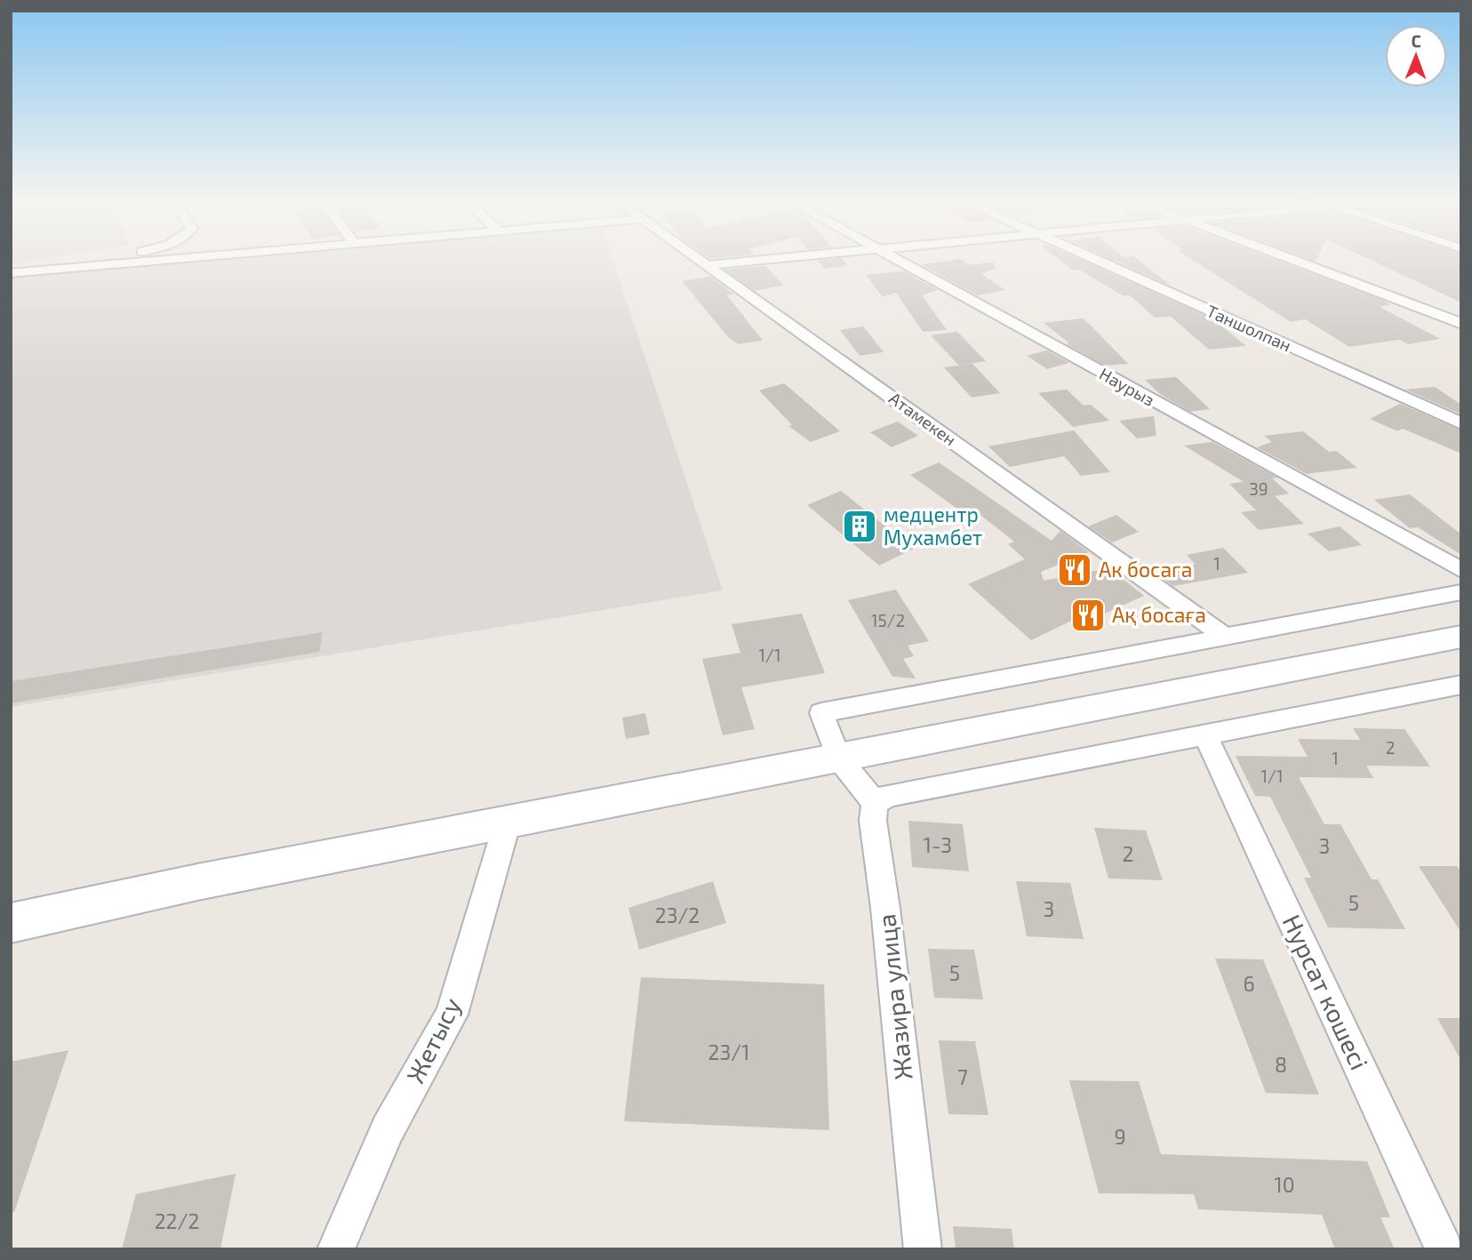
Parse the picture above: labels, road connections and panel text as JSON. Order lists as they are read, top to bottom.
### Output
{
  "streets": {
    "street": [
      "Таншолпан",
      "Наурыз",
      "Атамекен",
      "Нурсат кошесi",
      "Жазира улица",
      "Жетысу"
    ]
  },
  "places": {
    "building": ["медцентр Мухамбет"],
    "restaurant": ["Ак босага", "Ақ босаға"]
  },
  "house_numbers": [
    "39",
    "1",
    "15/2",
    "1/1",
    "2",
    "1",
    "1/1",
    "1-3",
    "3",
    "2",
    "5",
    "3",
    "23/2",
    "5",
    "6",
    "23/1",
    "8",
    "7",
    "9",
    "10",
    "22/2"
  ],
  "north": "top"
}
